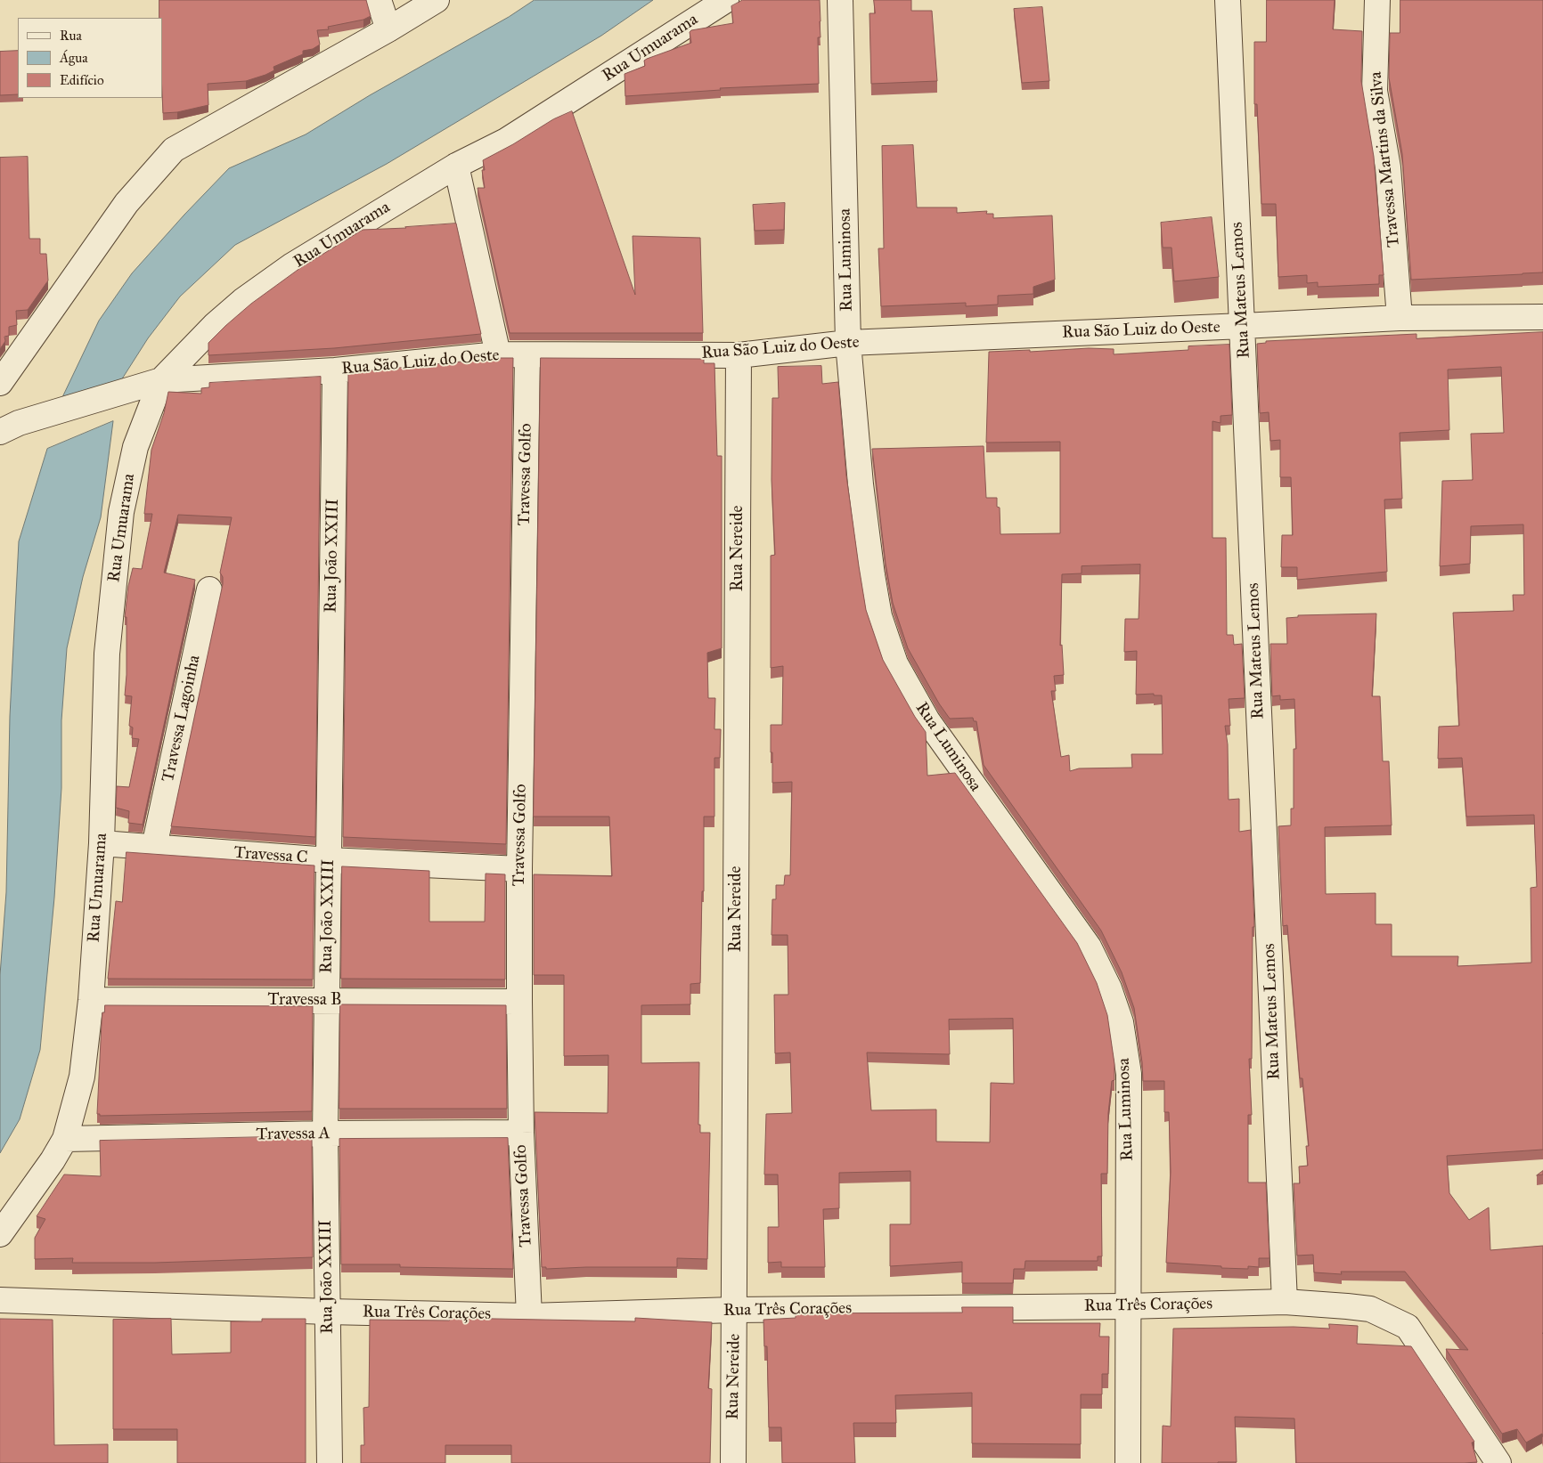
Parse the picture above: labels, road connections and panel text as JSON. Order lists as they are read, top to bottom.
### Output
{
  "streets": {
    "street": [
      "Rua Umuarama",
      "Travessa Martins da Silva",
      "Rua Luminosa",
      "Rua Mateus Lemos",
      "Rua São Luiz do Oeste",
      "Travessa Golfo",
      "Rua Nereide",
      "Rua João XXIII",
      "Travessa Lagoinha",
      "Travessa C",
      "Travessa B",
      "Travessa A",
      "Rua Três Corações"
    ]
  },
  "crossings": [
    ["Rua Umuarama", "Rua São Luiz do Oeste"],
    ["Rua Umuarama", "Travessa C"],
    ["Rua Umuarama", "Travessa B"],
    ["Rua Umuarama", "Travessa A"],
    ["Travessa Martins da Silva", "Rua São Luiz do Oeste"],
    ["Rua Luminosa", "Rua São Luiz do Oeste"],
    ["Rua Luminosa", "Rua Três Corações"],
    ["Rua Mateus Lemos", "Rua São Luiz do Oeste"],
    ["Rua Mateus Lemos", "Rua Três Corações"],
    ["Rua São Luiz do Oeste", "Travessa Golfo"],
    ["Rua São Luiz do Oeste", "Rua Nereide"],
    ["Rua São Luiz do Oeste", "Rua João XXIII"],
    ["Travessa Golfo", "Travessa C"],
    ["Travessa Golfo", "Travessa B"],
    ["Travessa Golfo", "Travessa A"],
    ["Travessa Golfo", "Rua Três Corações"],
    ["Rua Nereide", "Rua Três Corações"],
    ["Rua João XXIII", "Travessa C"],
    ["Rua João XXIII", "Travessa B"],
    ["Rua João XXIII", "Travessa A"],
    ["Rua João XXIII", "Rua Três Corações"],
    ["Travessa Lagoinha", "Travessa C"]
  ],
  "legend": ["Rua", "Água", "Edifício"]
}
